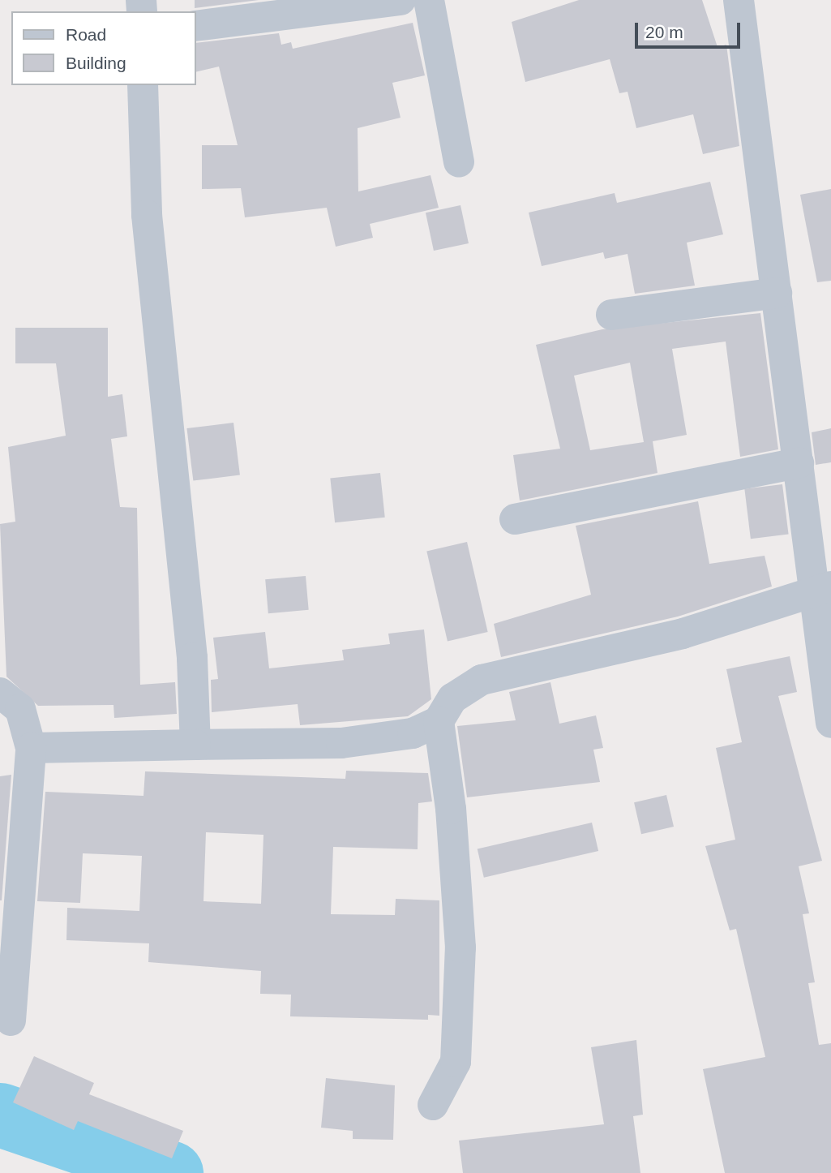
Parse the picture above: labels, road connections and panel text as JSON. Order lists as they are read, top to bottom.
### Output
{
  "legend": ["Road", "Building"],
  "scale_bar": "20 m"
}
